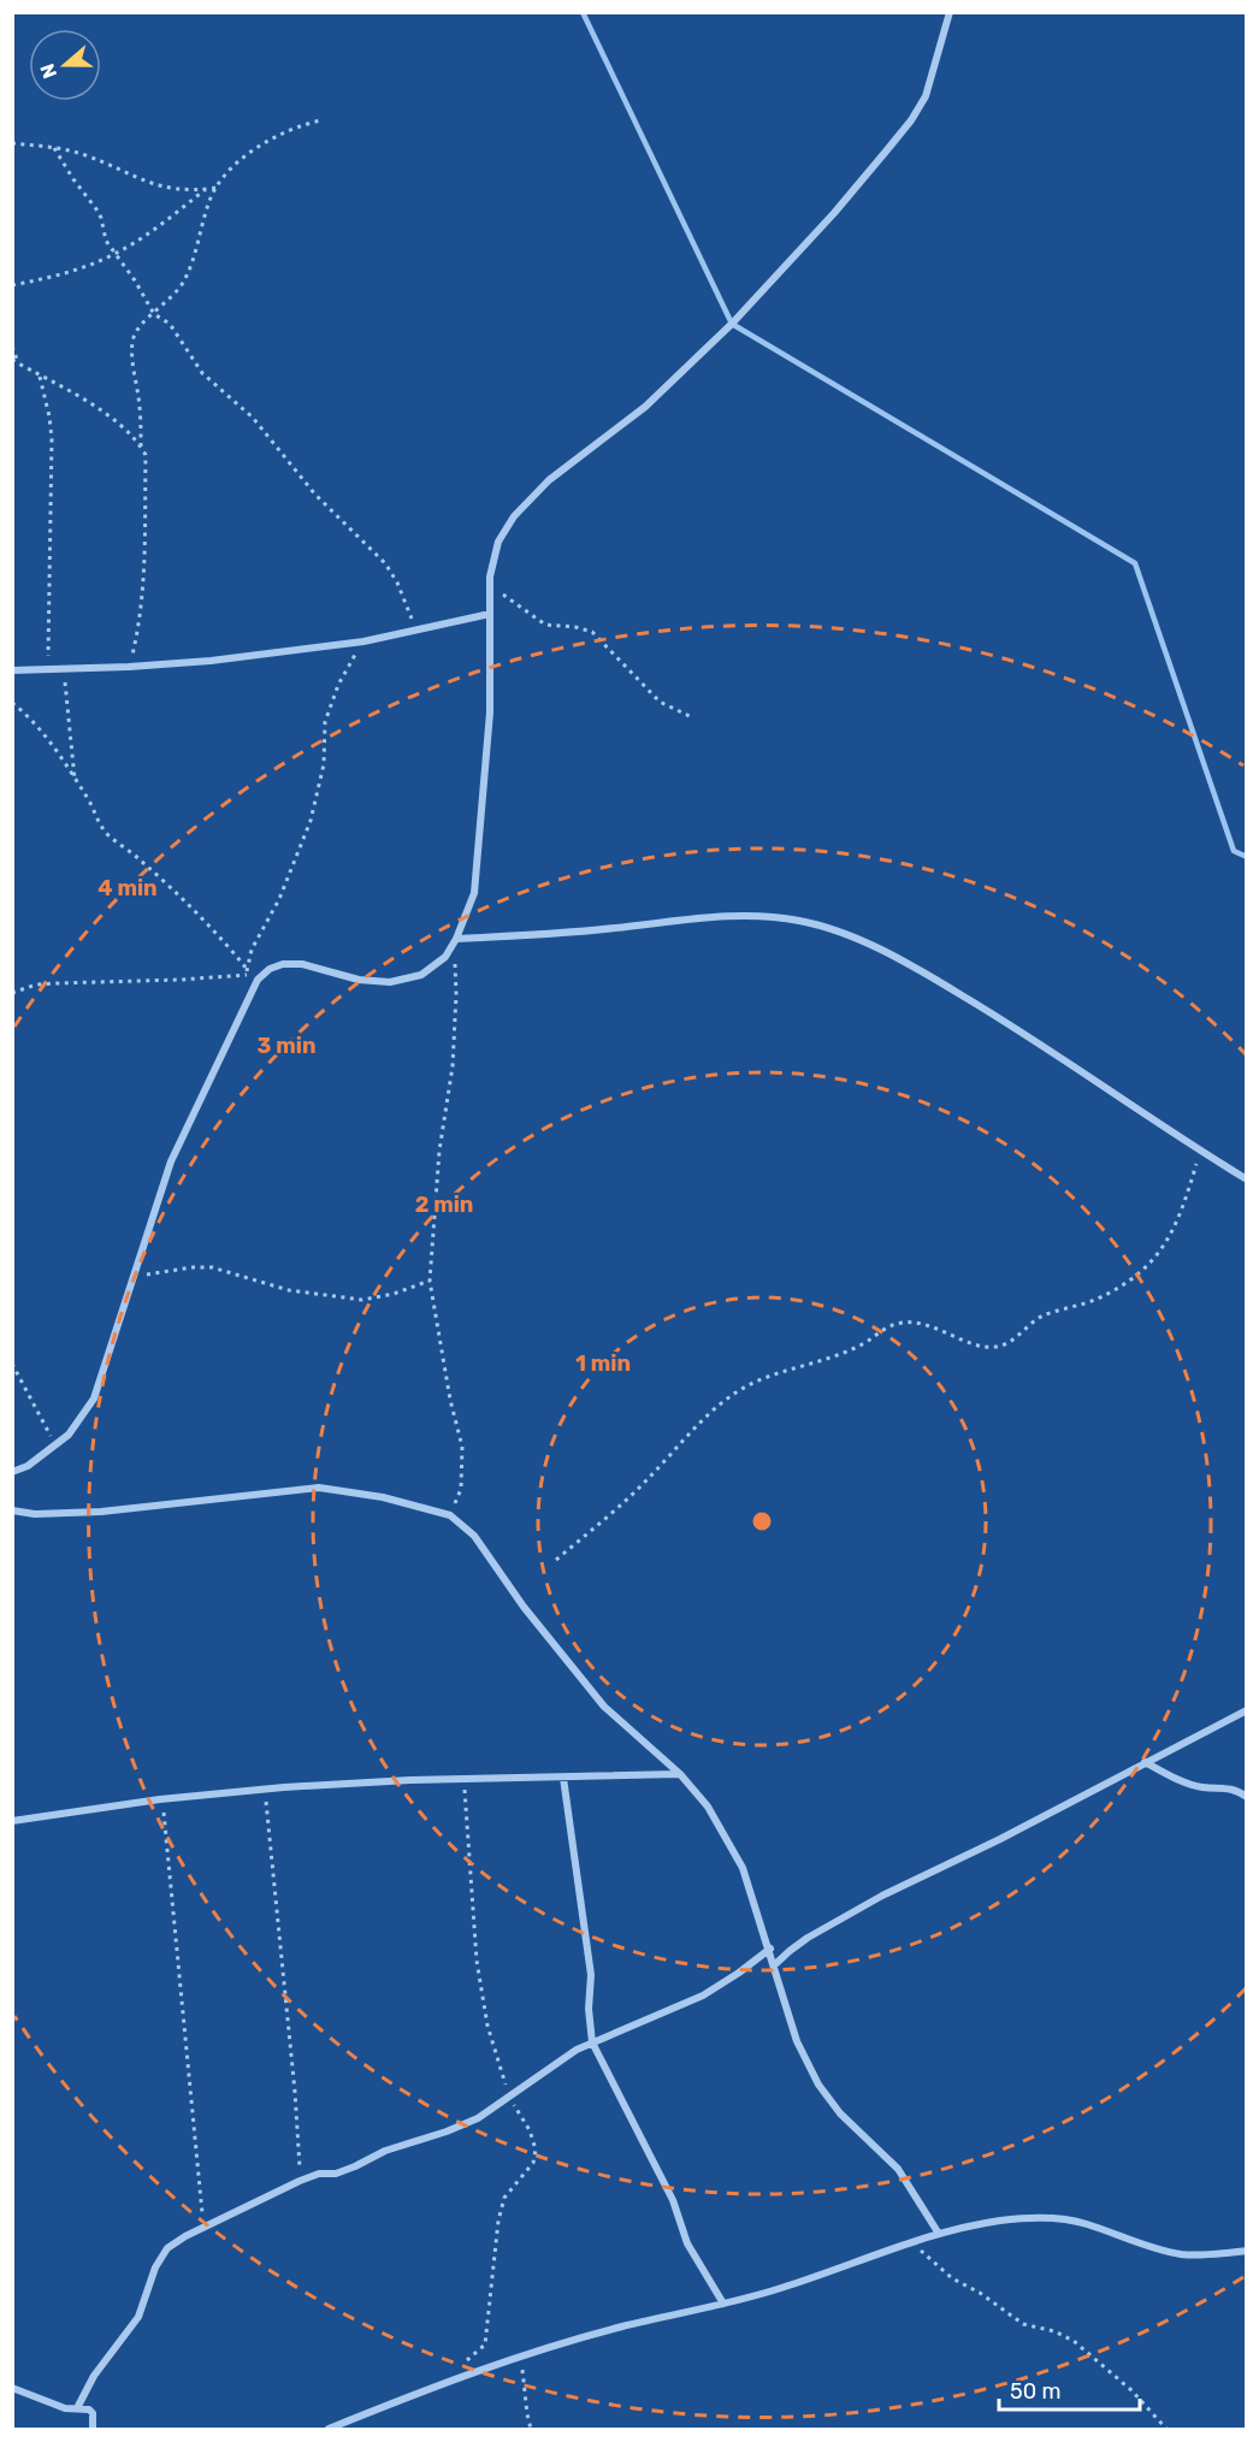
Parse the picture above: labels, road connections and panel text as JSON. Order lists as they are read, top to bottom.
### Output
{
  "scale_bar": "50 m",
  "north": "left",
  "rings": [
    "4 min",
    "3 min",
    "2 min",
    "1 min"
  ]
}
